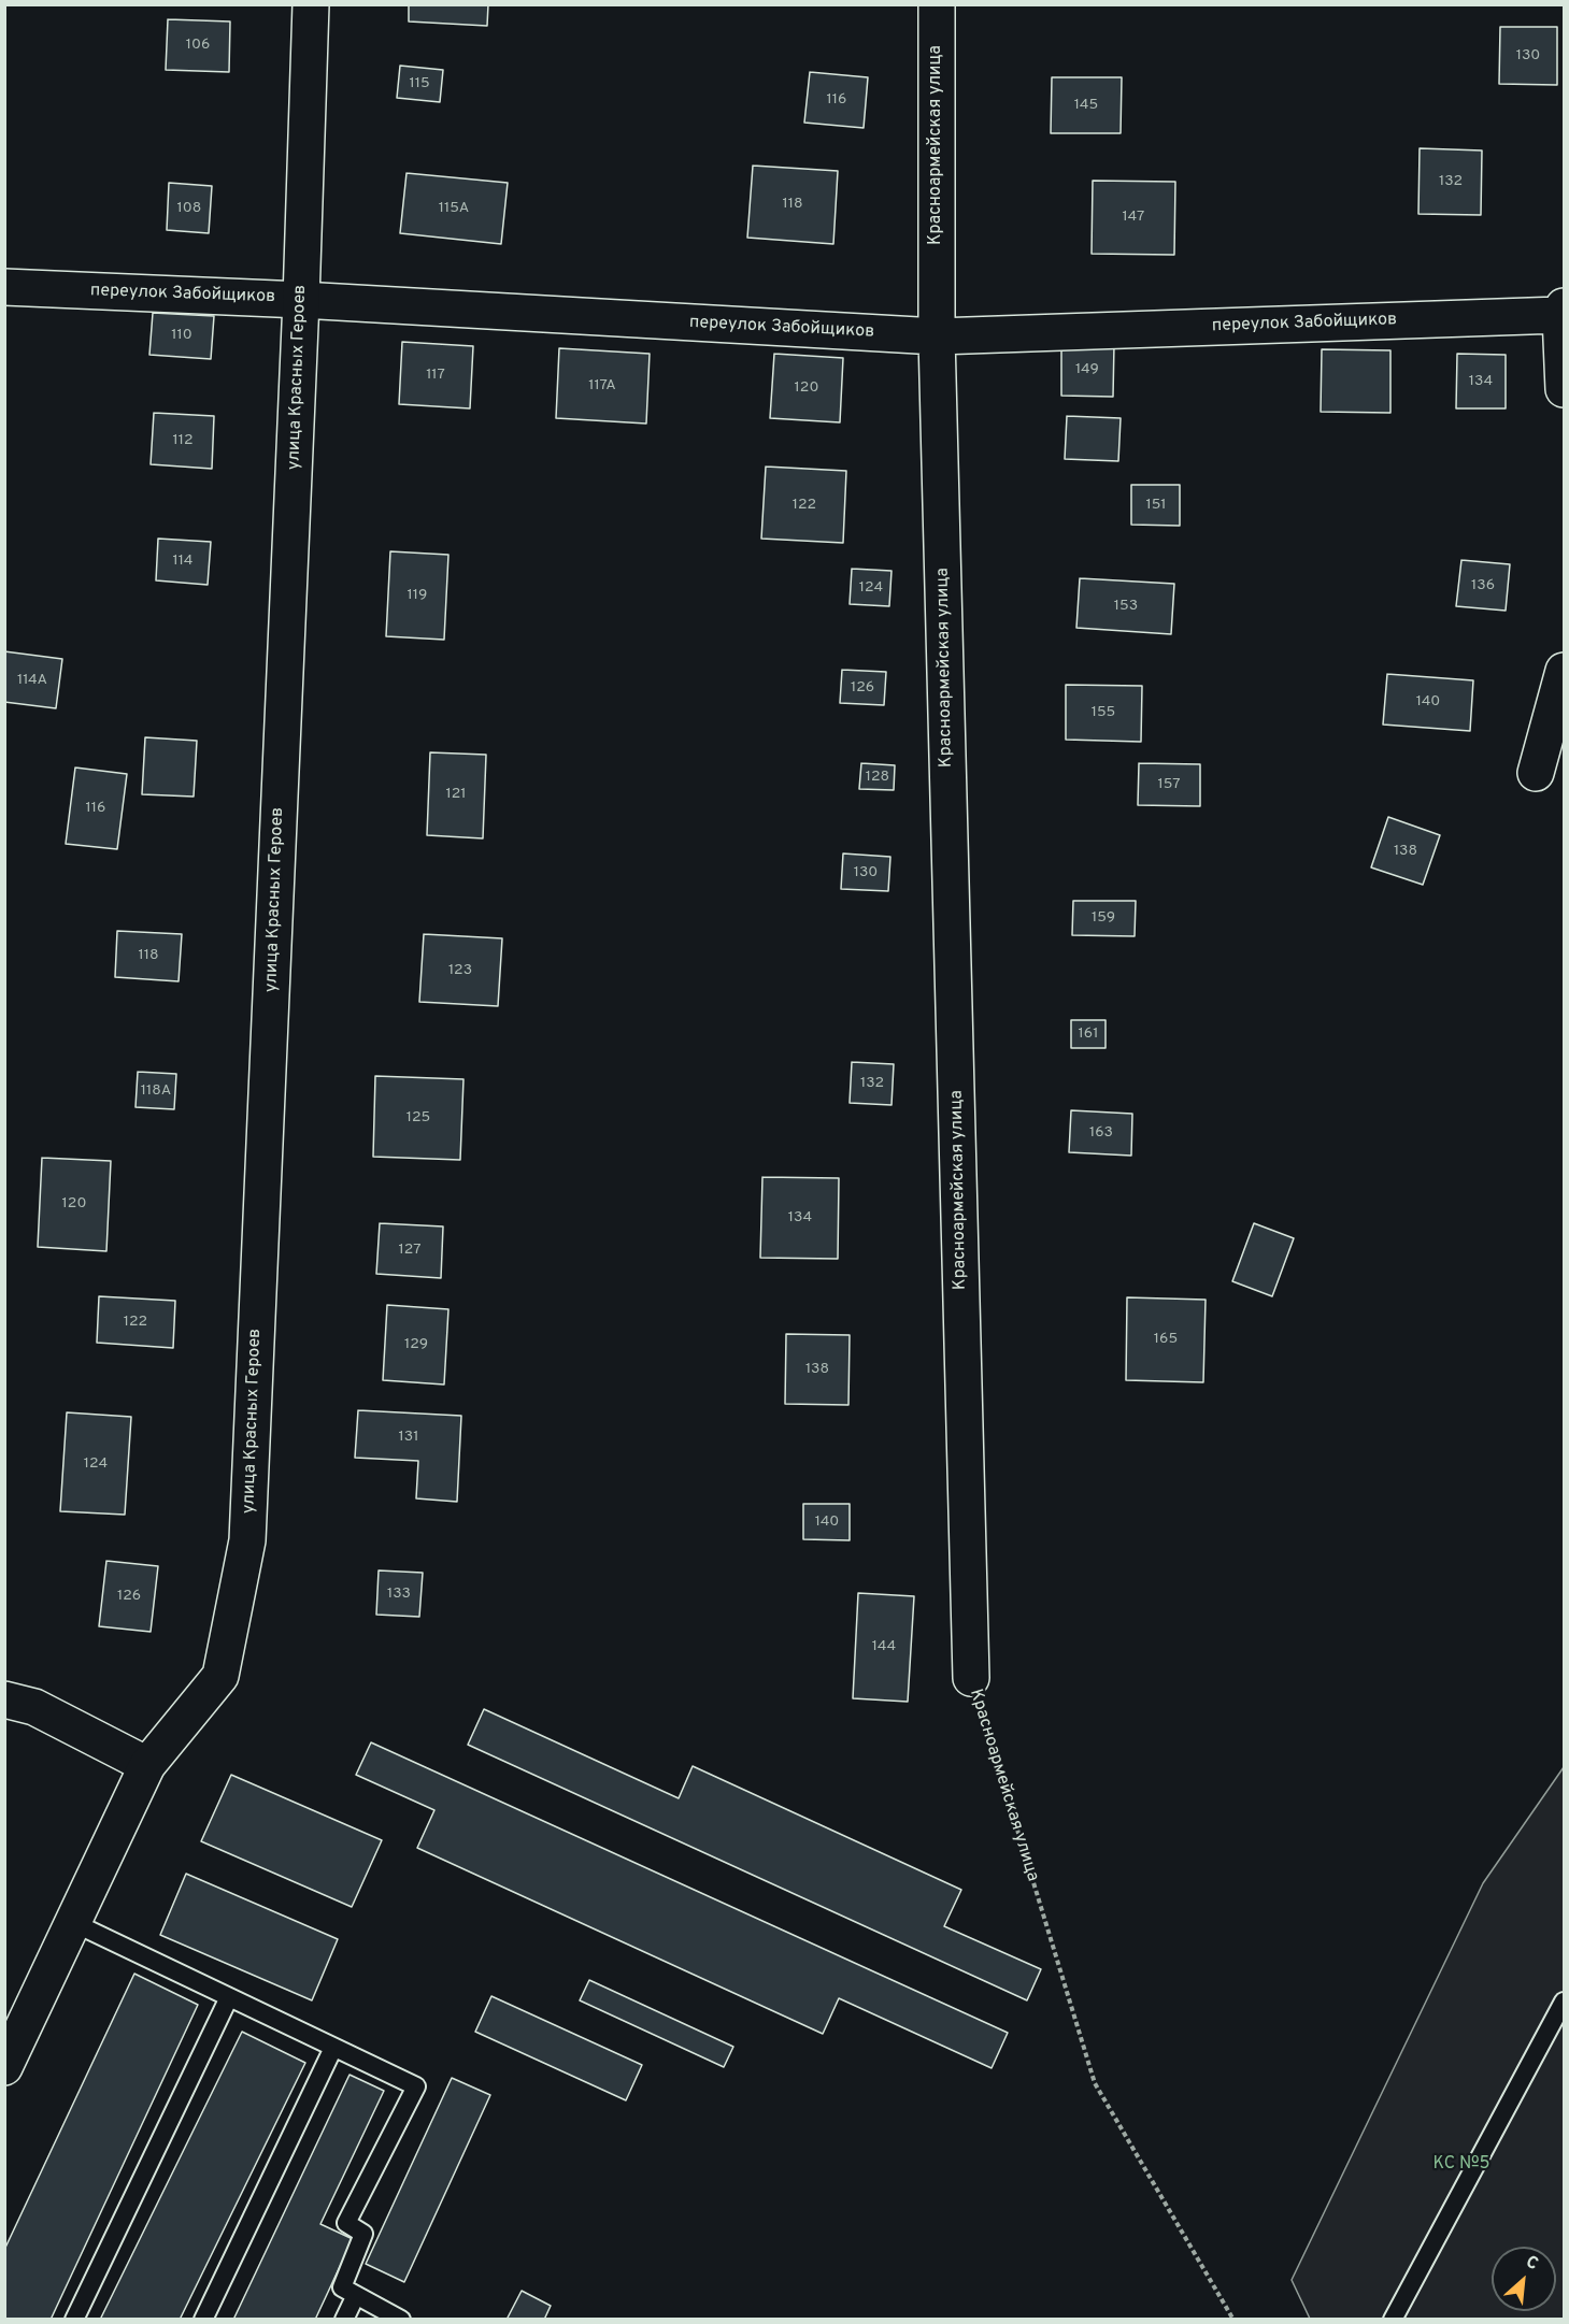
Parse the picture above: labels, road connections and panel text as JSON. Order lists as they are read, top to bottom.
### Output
{
  "streets": {
    "street": ["Красноармейская улица", "переулок Забойщиков", "улица Красных Героев"]
  },
  "crossings": [
    ["Красноармейская улица", "переулок Забойщиков"],
    ["переулок Забойщиков", "улица Красных Героев"]
  ],
  "parks": ["КС №5"],
  "house_numbers": [
    "106",
    "130",
    "115",
    "116",
    "145",
    "132",
    "118",
    "108",
    "115А",
    "147",
    "110",
    "149",
    "117",
    "134",
    "117А",
    "120",
    "112",
    "122",
    "151",
    "114",
    "136",
    "124",
    "119",
    "153",
    "114А",
    "126",
    "140",
    "155",
    "128",
    "157",
    "121",
    "116",
    "138",
    "130",
    "159",
    "118",
    "123",
    "161",
    "132",
    "118А",
    "125",
    "163",
    "120",
    "134",
    "127",
    "122",
    "165",
    "129",
    "138",
    "131",
    "124",
    "140",
    "133",
    "126",
    "144"
  ],
  "north": "top right"
}
